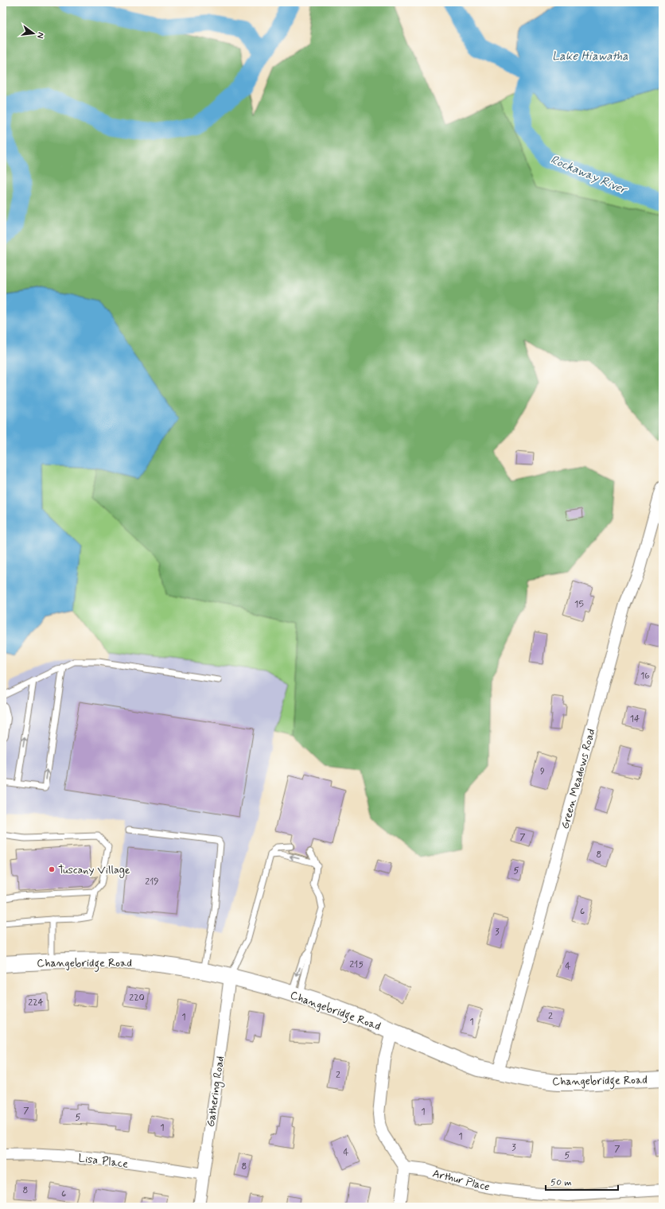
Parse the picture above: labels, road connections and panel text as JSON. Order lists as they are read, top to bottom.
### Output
{
  "streets": {
    "main road": ["Changebridge Road"],
    "street": [
      "Green Meadows Road",
      "Gathering Road",
      "Lisa Place",
      "Arthur Place"
    ]
  },
  "crossings": [
    ["Green Meadows Road", "Changebridge Road"],
    ["Changebridge Road", "Gathering Road"],
    ["Gathering Road", "Lisa Place"]
  ],
  "water": ["Lake Hiawatha", "Rockaway River"],
  "places": ["Tuscany Village"],
  "house_numbers": [
    "15",
    "16",
    "14",
    "9",
    "7",
    "8",
    "5",
    "219",
    "6",
    "3",
    "215",
    "4",
    "220",
    "224",
    "2",
    "1",
    "1",
    "2",
    "7",
    "1",
    "5",
    "1",
    "1",
    "3",
    "7",
    "4",
    "5",
    "8",
    "8",
    "6"
  ],
  "scale_bar": "50 m",
  "north": "right"
}
